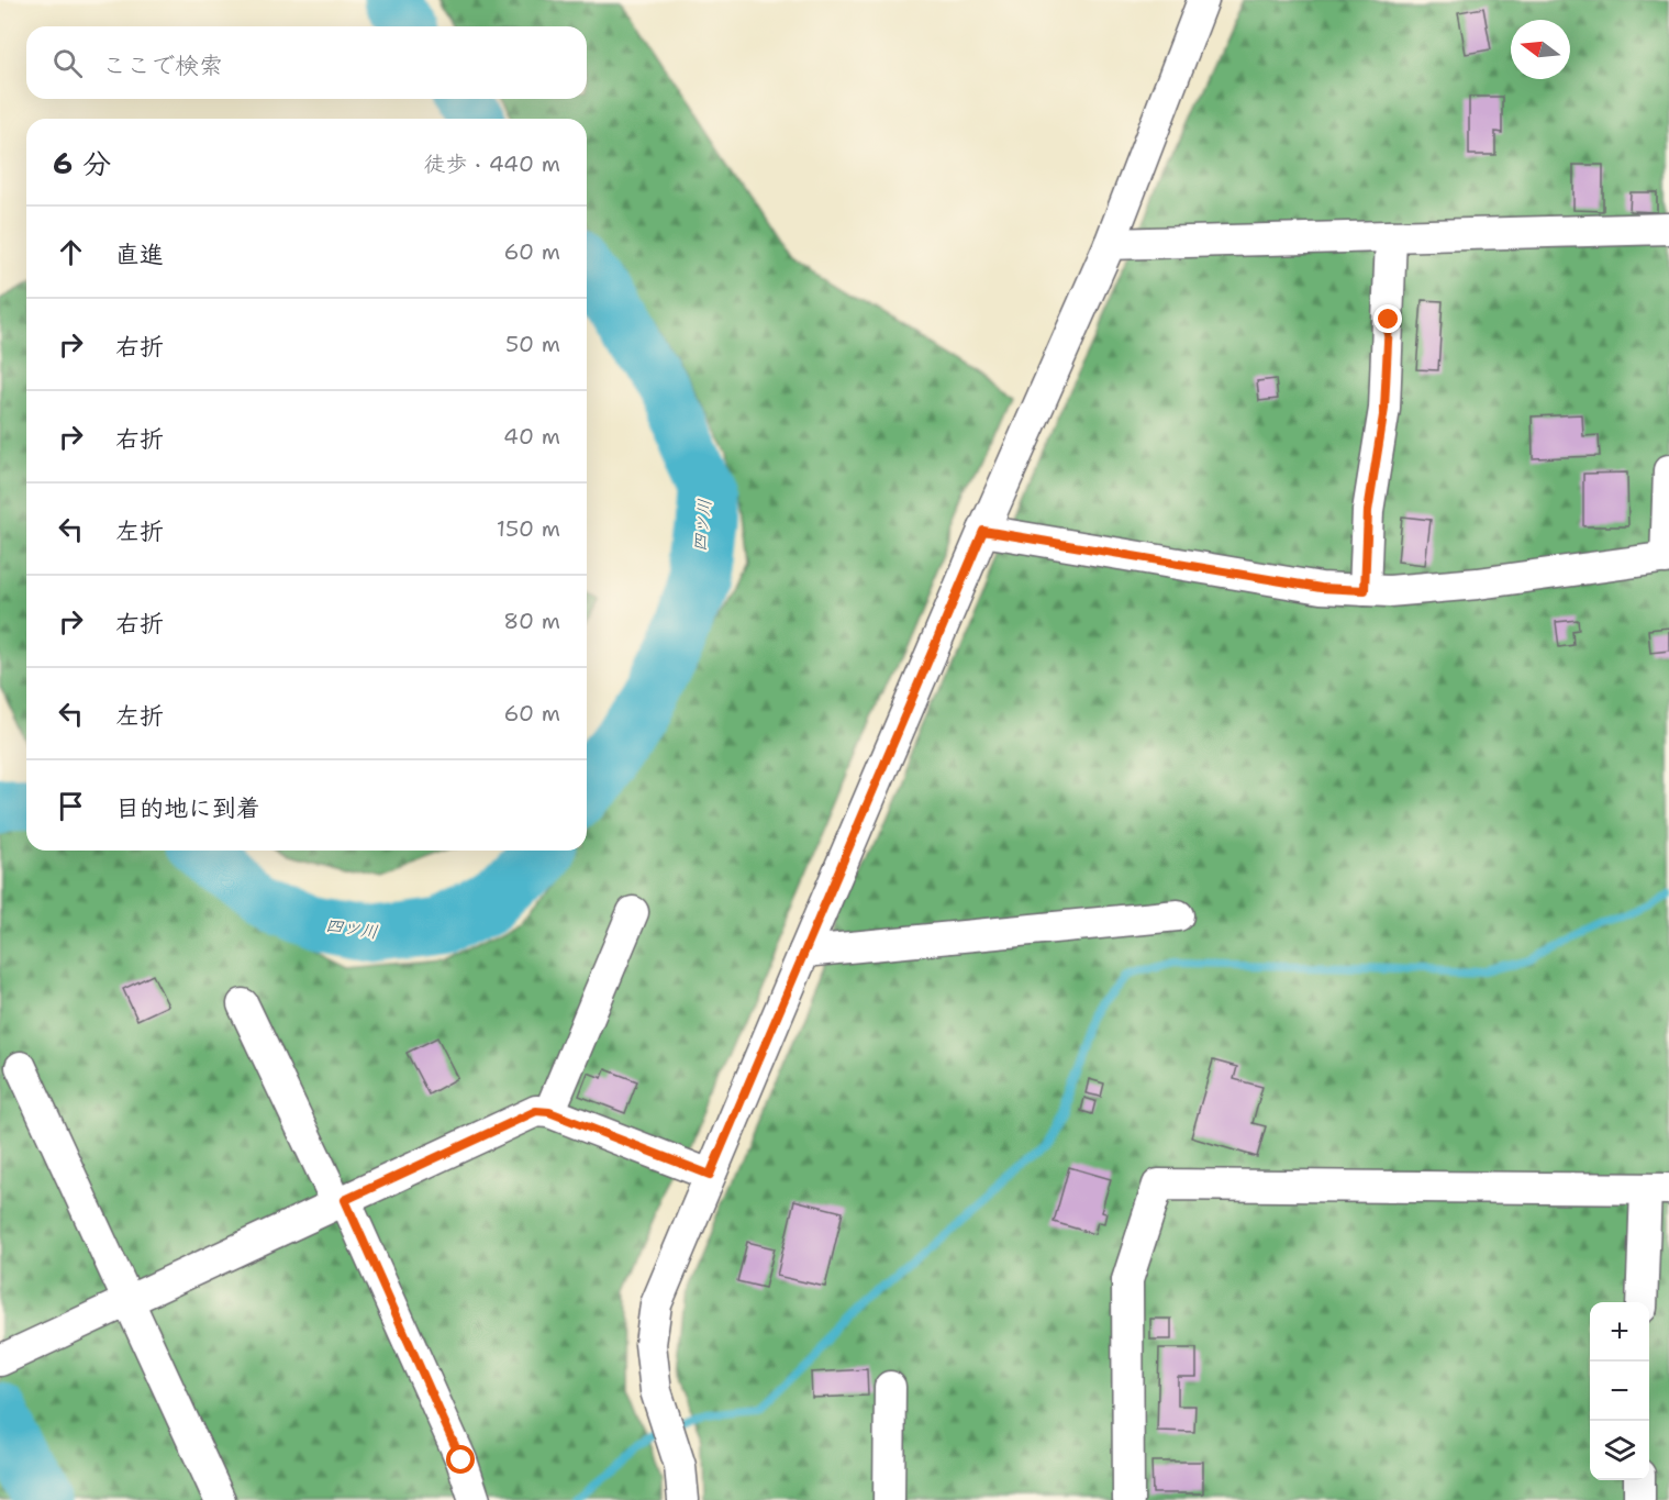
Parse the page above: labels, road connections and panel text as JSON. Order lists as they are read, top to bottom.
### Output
{
  "water": ["四ツ川"],
  "north": "left",
  "page": {
    "search": "ここで検索",
    "heading": ["6 分", "徒歩 · 440 m"],
    "list": [
      ["直進", "60 m"],
      ["右折", "50 m"],
      ["右折", "40 m"],
      ["左折", "150 m"],
      ["右折", "80 m"],
      ["左折", "60 m"],
      "目的地に到着"
    ],
    "map_buttons": ["+", "−"]
  }
}
